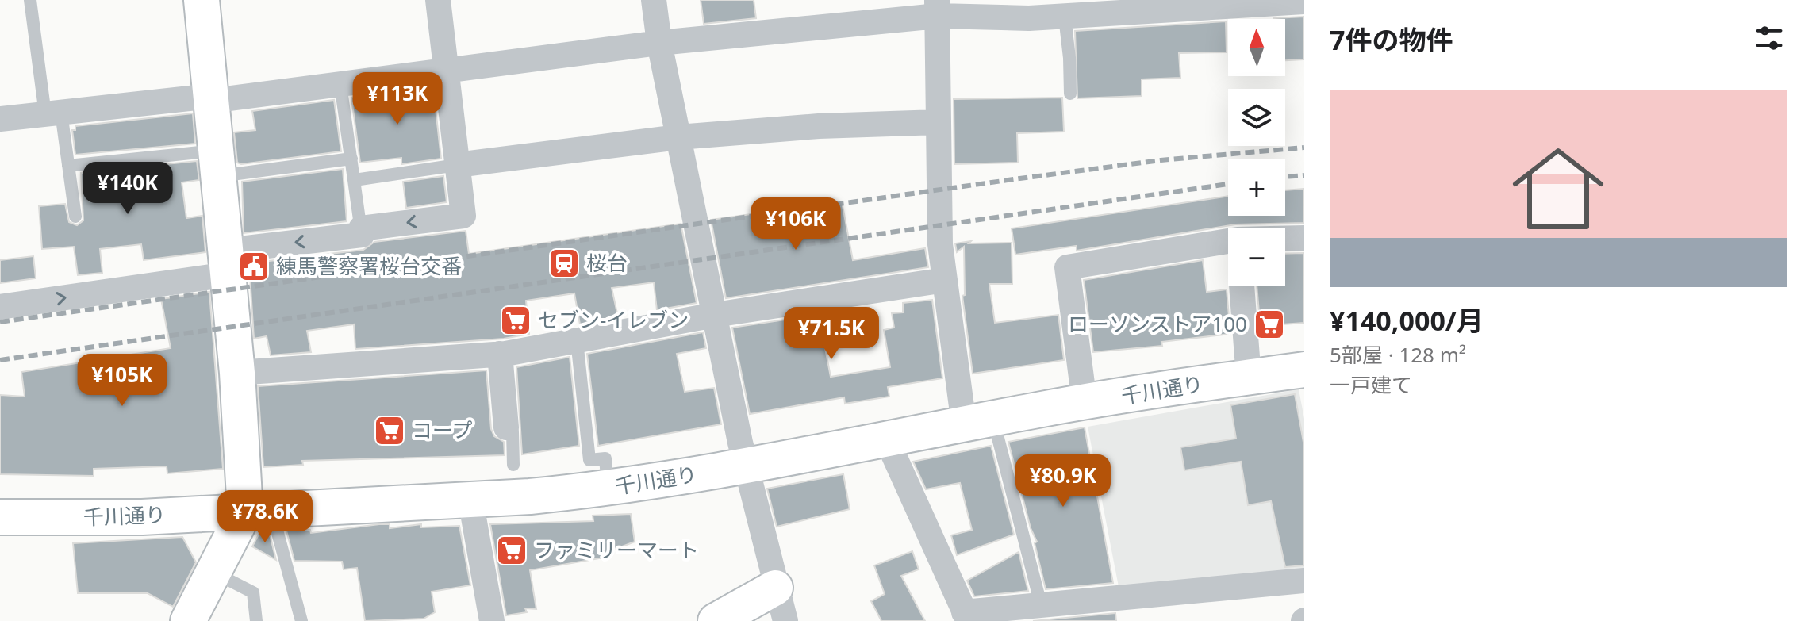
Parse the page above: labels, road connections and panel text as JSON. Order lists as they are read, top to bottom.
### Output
{
  "streets": {
    "main road": ["千川通り"]
  },
  "places": {
    "station": ["桜台"],
    "public building": ["練馬警察署桜台交番"],
    "supermarket": [
      "セブン-イレブン",
      "ローソンストア100",
      "コープ",
      "ファミリーマート"
    ]
  },
  "north": "top",
  "page": {
    "heading": "7件の物件",
    "map_buttons": ["+", "−"],
    "price": [
      "¥113K",
      "¥140K",
      "¥106K",
      "¥71.5K",
      "¥105K",
      "¥80.9K",
      "¥78.6K"
    ],
    "list": [
      {
        "name": "¥140,000/月",
        "note": "5部屋 · 128 m² · 一戸建て"
      }
    ]
  }
}
